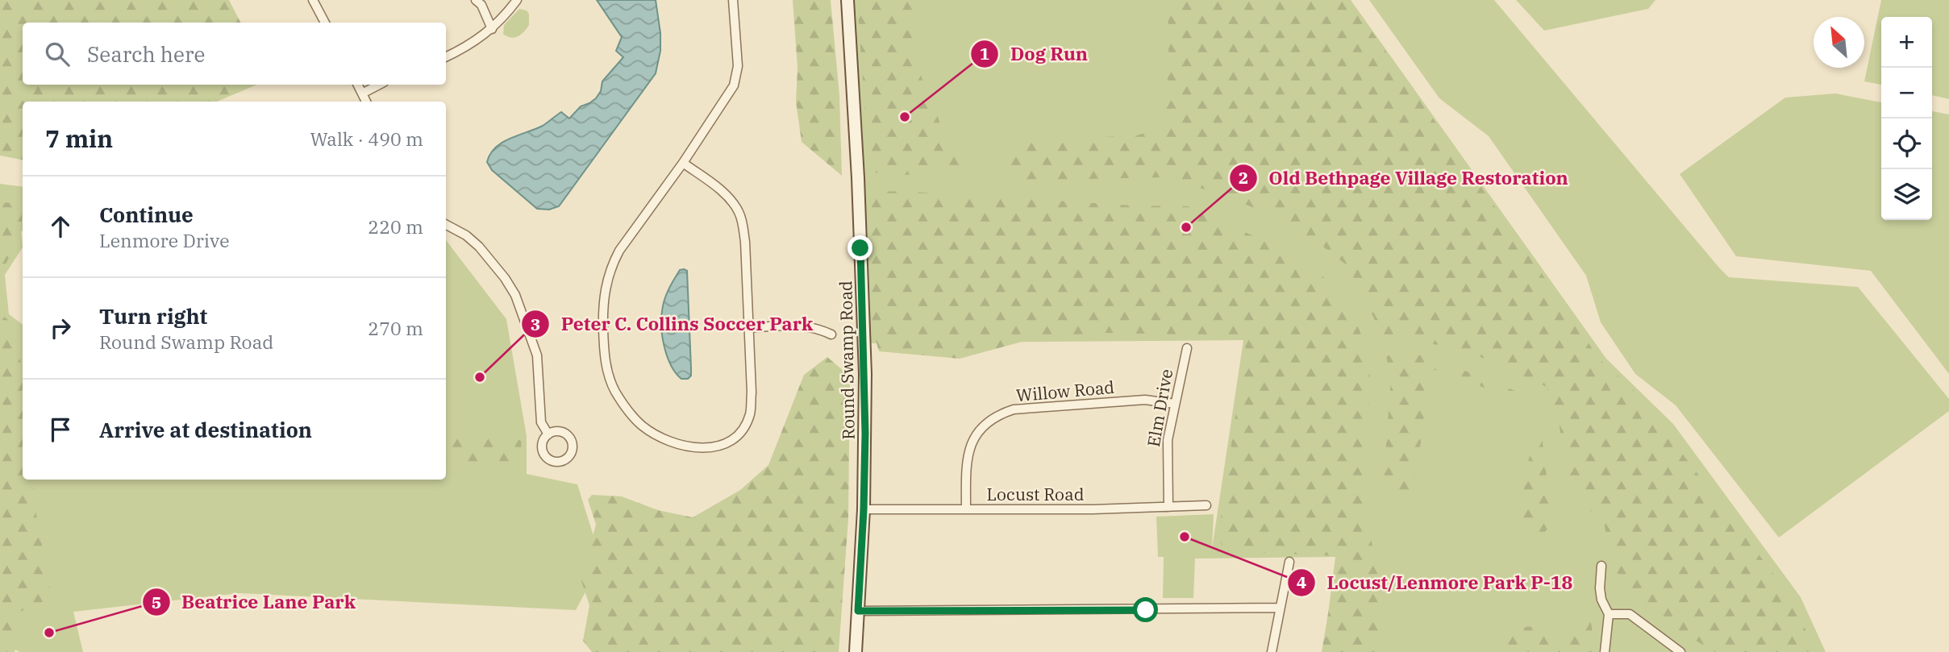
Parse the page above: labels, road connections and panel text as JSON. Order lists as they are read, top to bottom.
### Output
{
  "streets": {
    "main road": ["Round Swamp Road"],
    "street": ["Willow Road", "Elm Drive", "Locust Road"]
  },
  "crossings": [
    ["Round Swamp Road", "Locust Road"],
    ["Willow Road", "Elm Drive"],
    ["Willow Road", "Locust Road"],
    ["Elm Drive", "Locust Road"]
  ],
  "places": [
    "Dog Run",
    "Old Bethpage Village Restoration",
    "Peter C. Collins Soccer Park",
    "Locust/Lenmore Park P-18",
    "Beatrice Lane Park"
  ],
  "north": "top left",
  "page": {
    "map_buttons": ["+", "−"],
    "search": "Search here",
    "heading": ["7 min", "Walk · 490 m"],
    "list": [
      ["Continue", "Lenmore Drive", "220 m"],
      ["Turn right", "Round Swamp Road", "270 m"],
      "Arrive at destination"
    ]
  }
}
